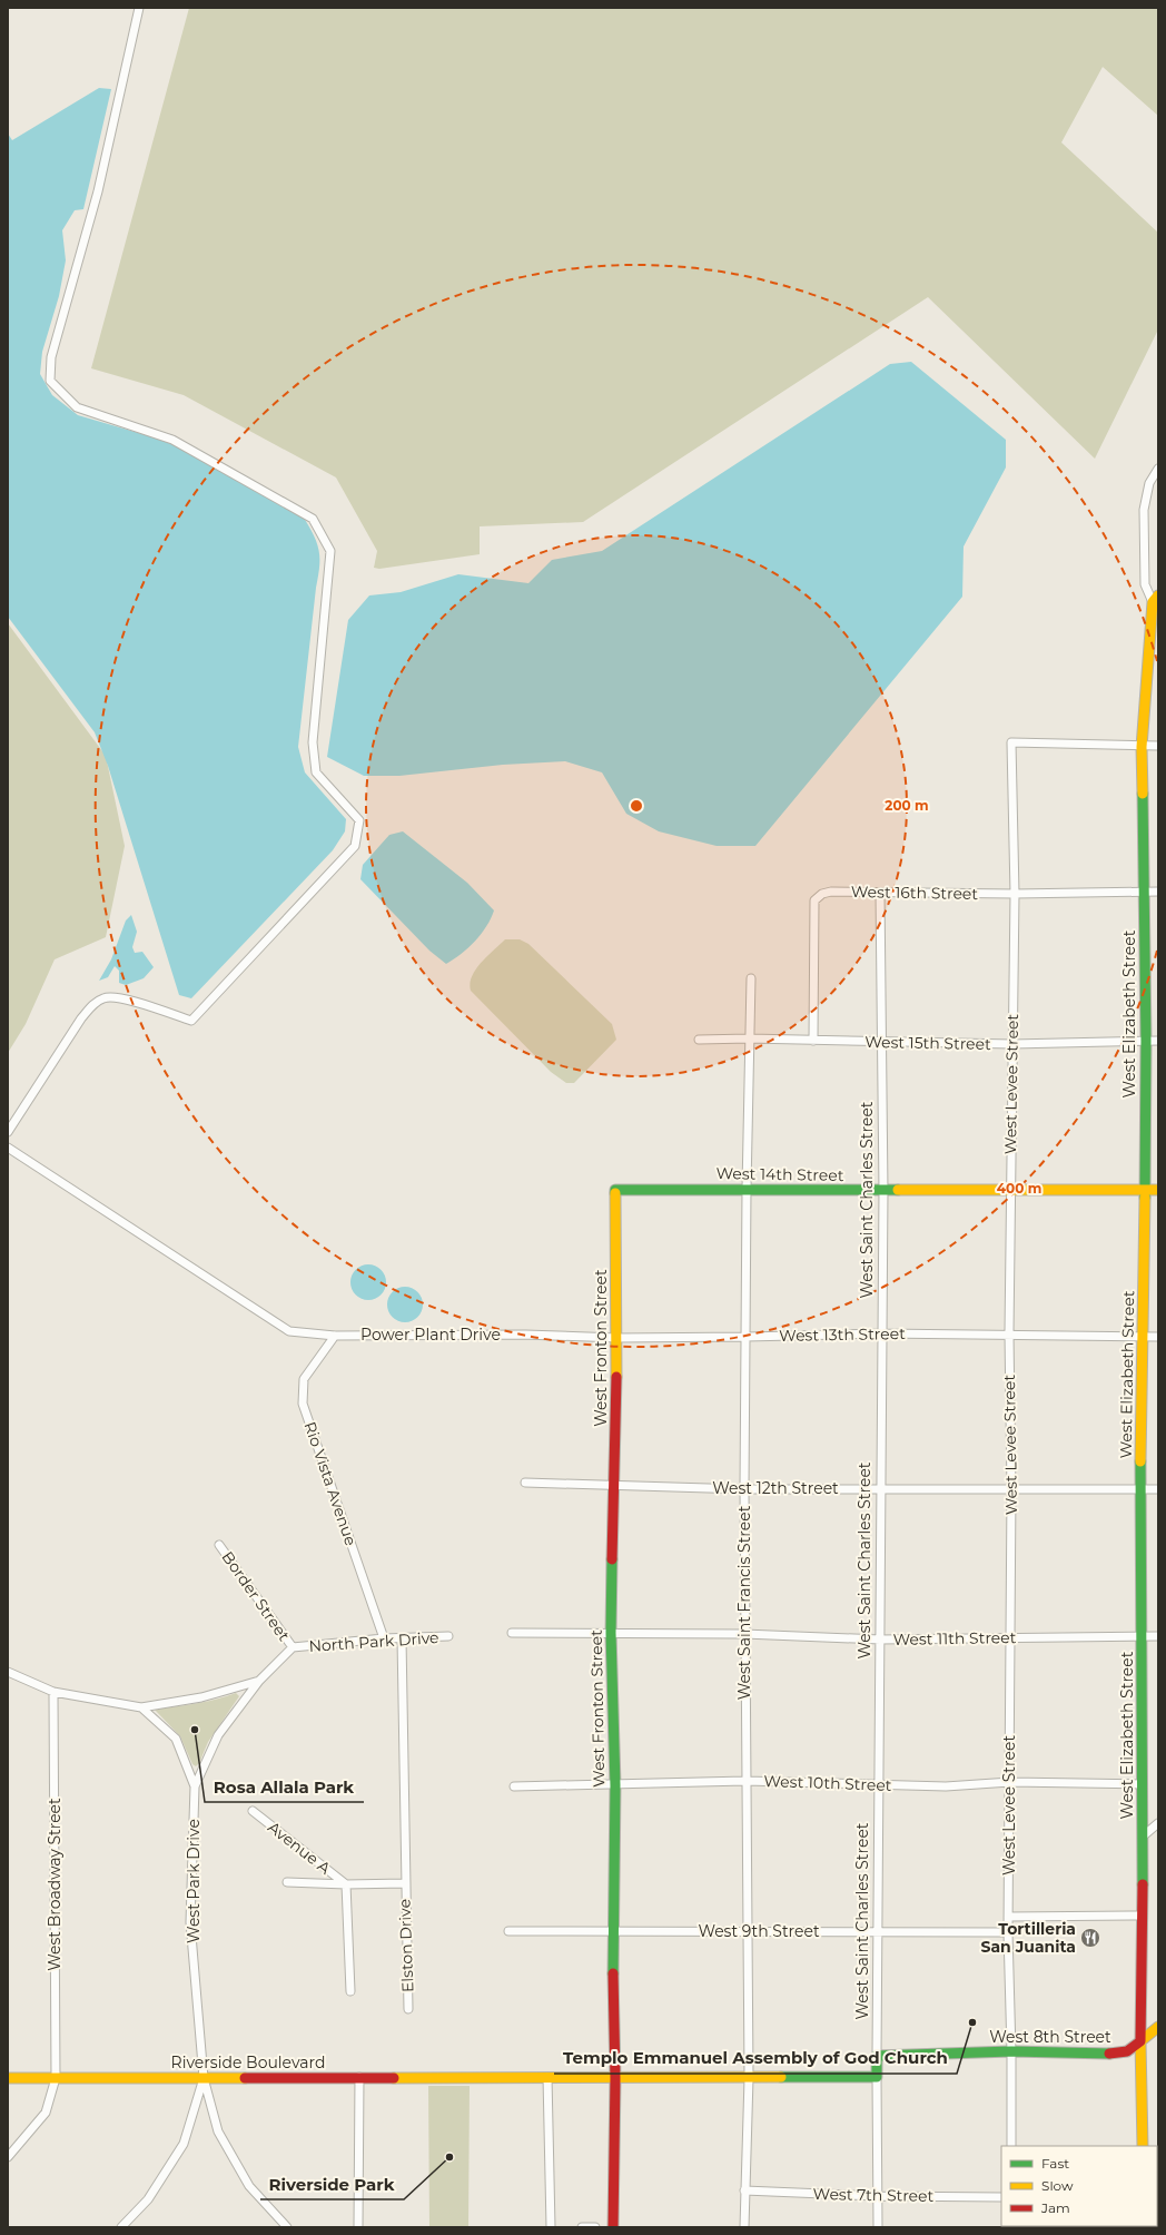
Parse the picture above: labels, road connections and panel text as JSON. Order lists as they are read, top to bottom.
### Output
{
  "streets": {
    "street": [
      "West 16th Street",
      "West Elizabeth Street",
      "West 15th Street",
      "West Levee Street",
      "West 14th Street",
      "West Saint Charles Street",
      "Power Plant Drive",
      "West 13th Street",
      "West Fronton Street",
      "Rio Vista Avenue",
      "West 12th Street",
      "Border Street",
      "West Saint Francis Street",
      "West 11th Street",
      "North Park Drive",
      "West 10th Street",
      "Avenue A",
      "West Park Drive",
      "West Broadway Street",
      "West 9th Street",
      "Elston Drive",
      "West 8th Street",
      "Riverside Boulevard",
      "West 7th Street"
    ]
  },
  "crossings": [
    ["West 16th Street", "West Elizabeth Street"],
    ["West 16th Street", "West 15th Street"],
    ["West 16th Street", "West Levee Street"],
    ["West 16th Street", "West Saint Charles Street"],
    ["West Elizabeth Street", "West 15th Street"],
    ["West Elizabeth Street", "West Levee Street"],
    ["West Elizabeth Street", "West 14th Street"],
    ["West Elizabeth Street", "West 13th Street"],
    ["West Elizabeth Street", "West 12th Street"],
    ["West Elizabeth Street", "West 11th Street"],
    ["West Elizabeth Street", "West 10th Street"],
    ["West Elizabeth Street", "West 8th Street"],
    ["West 15th Street", "West Levee Street"],
    ["West 15th Street", "West Saint Charles Street"],
    ["West 15th Street", "West Saint Francis Street"],
    ["West Levee Street", "West 14th Street"],
    ["West Levee Street", "West 13th Street"],
    ["West Levee Street", "West 12th Street"],
    ["West Levee Street", "West 11th Street"],
    ["West Levee Street", "West 10th Street"],
    ["West Levee Street", "West 9th Street"],
    ["West Levee Street", "West 8th Street"],
    ["West 14th Street", "West Saint Charles Street"],
    ["West 14th Street", "West Fronton Street"],
    ["West 14th Street", "West Saint Francis Street"],
    ["West Saint Charles Street", "West 13th Street"],
    ["West Saint Charles Street", "West 12th Street"],
    ["West Saint Charles Street", "West 11th Street"],
    ["West Saint Charles Street", "West 10th Street"],
    ["West Saint Charles Street", "West 9th Street"],
    ["West Saint Charles Street", "West 8th Street"],
    ["West Saint Charles Street", "West 7th Street"],
    ["Power Plant Drive", "West 13th Street"],
    ["Power Plant Drive", "Rio Vista Avenue"],
    ["West 13th Street", "West Fronton Street"],
    ["West 13th Street", "West Saint Francis Street"],
    ["West Fronton Street", "West 12th Street"],
    ["West Fronton Street", "West 11th Street"],
    ["West Fronton Street", "West 10th Street"],
    ["West Fronton Street", "West 9th Street"],
    ["Rio Vista Avenue", "North Park Drive"],
    ["West 12th Street", "West Saint Francis Street"],
    ["Border Street", "North Park Drive"],
    ["West Saint Francis Street", "West 11th Street"],
    ["West Saint Francis Street", "West 10th Street"],
    ["West Saint Francis Street", "West 9th Street"],
    ["West Saint Francis Street", "West 7th Street"],
    ["North Park Drive", "West Park Drive"],
    ["Avenue A", "Elston Drive"],
    ["West Park Drive", "Riverside Boulevard"],
    ["West Broadway Street", "Riverside Boulevard"]
  ],
  "places": {
    "other": ["Rosa Allala Park", "Templo Emmanuel Assembly of God Church", "Riverside Park"],
    "restaurant": ["Tortilleria San Juanita"]
  },
  "legend": ["Fast", "Slow", "Jam"],
  "rings": ["200 m", "400 m"]
}
